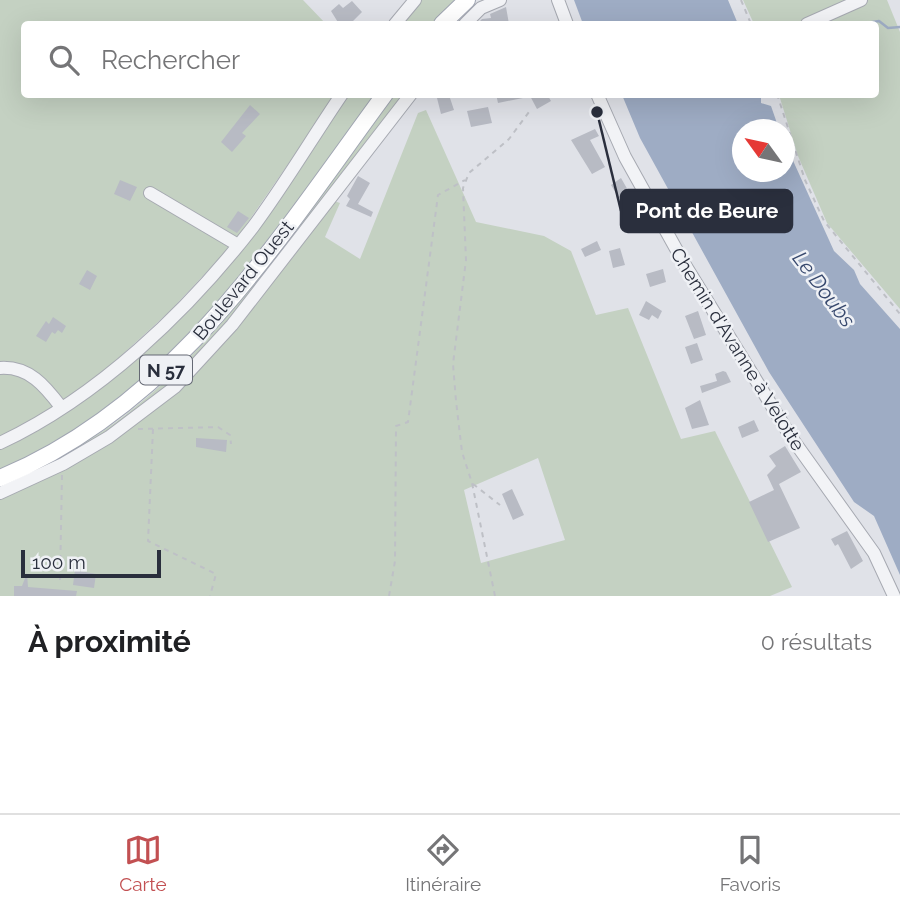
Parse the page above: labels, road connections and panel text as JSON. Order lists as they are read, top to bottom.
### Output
{
  "streets": {
    "main road": ["Boulevard Ouest", "N 57"],
    "street": ["Chemin d'Avanne à Velotte"]
  },
  "water": ["Le Doubs"],
  "places": ["Pont de Beure"],
  "scale_bar": "100 m",
  "north": "top left",
  "page": {
    "search": "Rechercher",
    "scale": "100 m",
    "heading": ["À proximité", "0 résultats"],
    "nav": ["Carte", "Itinéraire", "Favoris"]
  }
}
